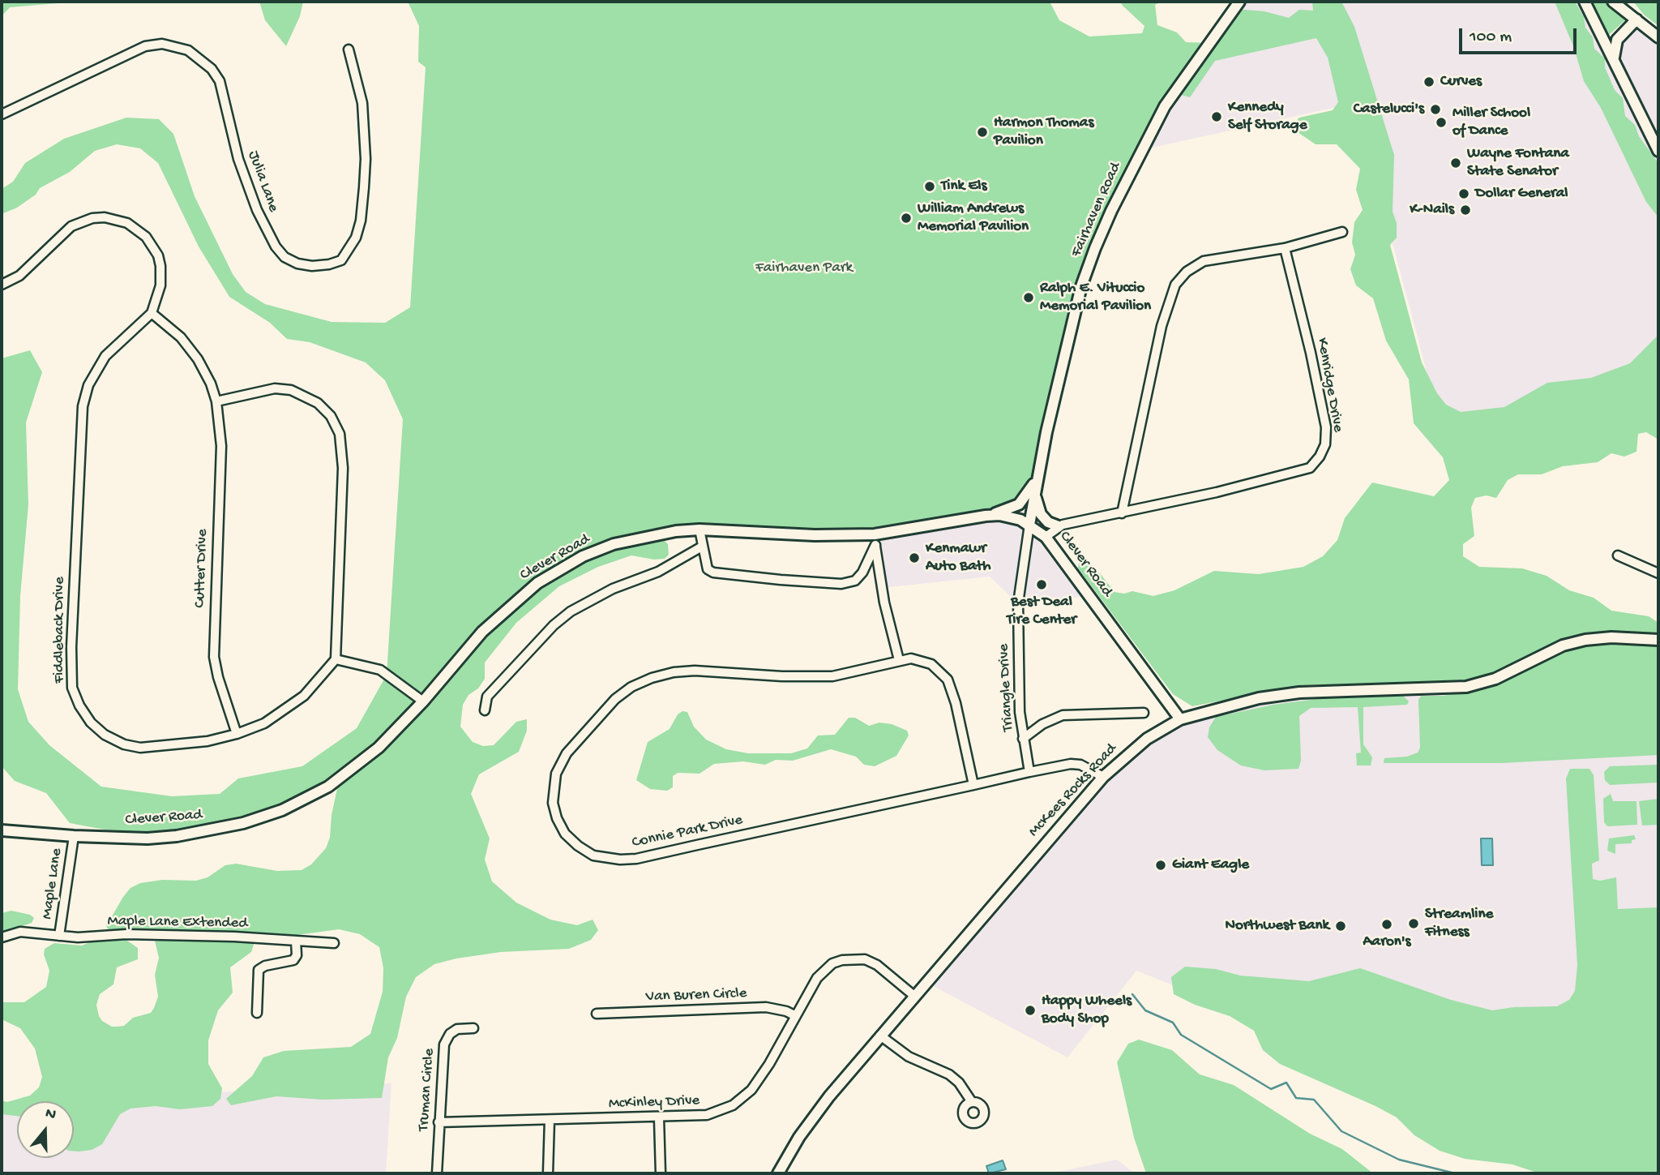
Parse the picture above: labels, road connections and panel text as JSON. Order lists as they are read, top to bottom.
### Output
{
  "streets": {
    "street": [
      "Julia Lane",
      "Fairhaven Road",
      "Kenridge Drive",
      "Clever Road",
      "Cutter Drive",
      "Fiddleback Drive",
      "Triangle Drive",
      "McKees Rocks Road",
      "Connie Park Drive",
      "Maple Lane",
      "Maple Lane Extended",
      "Van Buren Circle",
      "Truman Circle",
      "McKinley Drive"
    ]
  },
  "crossings": [
    ["Fairhaven Road", "Clever Road"],
    ["Fairhaven Road", "Triangle Drive"],
    ["Kenridge Drive", "Clever Road"],
    ["Clever Road", "Triangle Drive"],
    ["Clever Road", "McKees Rocks Road"],
    ["Clever Road", "Maple Lane"],
    ["Cutter Drive", "Fiddleback Drive"],
    ["Triangle Drive", "Connie Park Drive"],
    ["McKees Rocks Road", "McKinley Drive"],
    ["Maple Lane", "Maple Lane Extended"],
    ["Van Buren Circle", "McKinley Drive"],
    ["Truman Circle", "McKinley Drive"]
  ],
  "parks": ["Fairhaven Park"],
  "places": [
    "Curves",
    "Castelucci's",
    "Kennedy Self Storage",
    "Miller School of Dance",
    "Harmon Thomas Pavilion",
    "Wayne Fontana State Senator",
    "Tink Els",
    "Dollar General",
    "K-Nails",
    "William Andrews Memorial Pavilion",
    "Ralph E. Vituccio Memorial Pavilion",
    "Kenmawr Auto Bath",
    "Best Deal Tire Center",
    "Giant Eagle",
    "Streamline Fitness",
    "Aaron's",
    "Northwest Bank",
    "Happy Wheels Body Shop"
  ],
  "scale_bar": "100 m",
  "north": "top"
}
